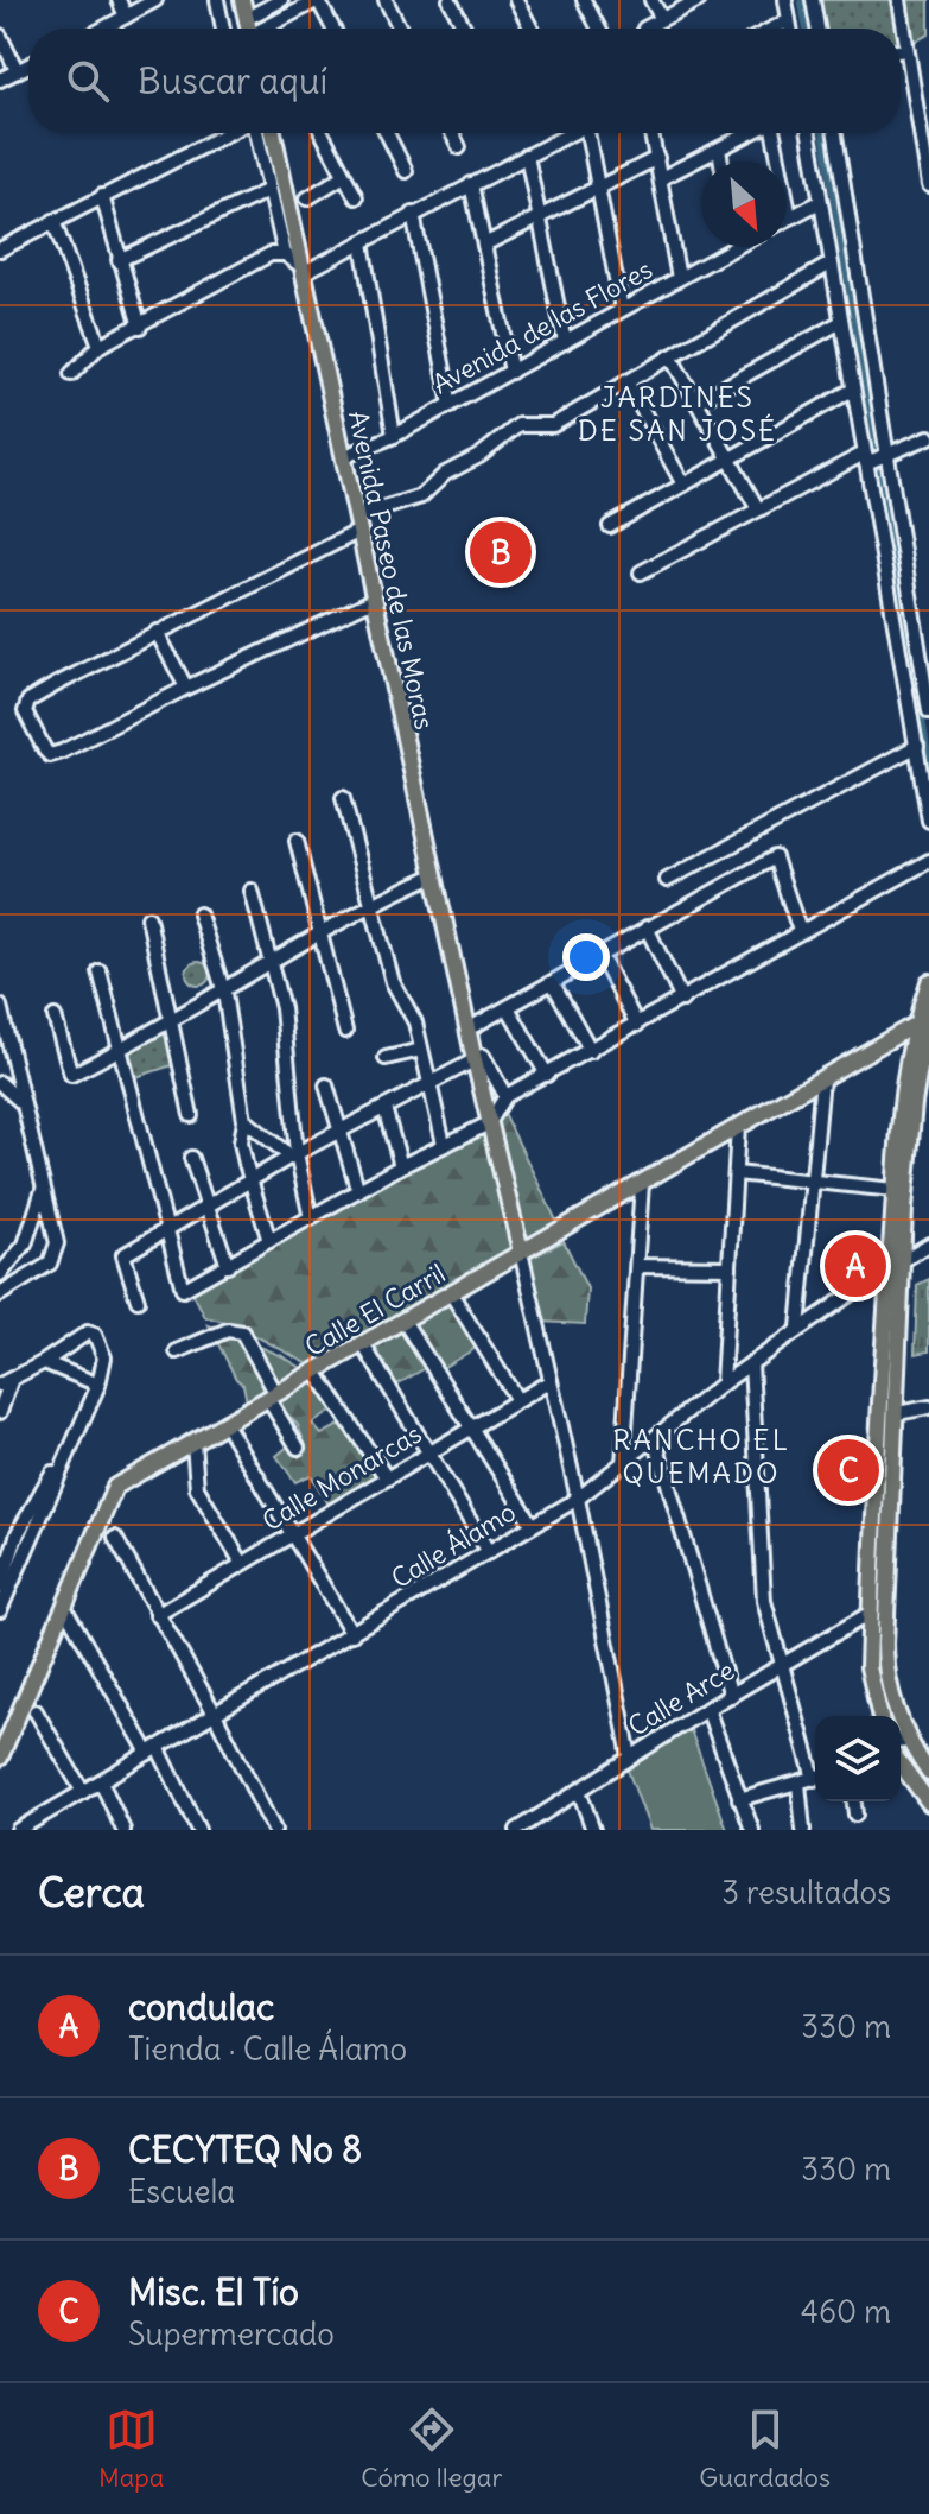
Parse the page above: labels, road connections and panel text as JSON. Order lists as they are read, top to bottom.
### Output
{
  "streets": {
    "main road": ["Avenida Paseo de las Moras", "Calle El Carril"],
    "street": [
      "Avenida de las Flores",
      "Calle Monarcas",
      "Calle Álamo",
      "Calle Arce"
    ]
  },
  "crossings": [
    ["Avenida de las Flores", "Avenida Paseo de las Moras"],
    ["Avenida Paseo de las Moras", "Calle El Carril"]
  ],
  "districts": ["JARDINES DE SAN JOSÉ", "RANCHO EL QUEMADO"],
  "north": "bottom right",
  "page": {
    "search": "Buscar aquí",
    "pins": ["B", "A", "C"],
    "heading": ["Cerca", "3 resultados"],
    "list": [
      {
        "mark": "A",
        "name": "condulac",
        "note": "Tienda · Calle Álamo",
        "value": "330 m"
      },
      {
        "mark": "B",
        "name": "CECYTEQ No 8",
        "note": "Escuela",
        "value": "330 m"
      },
      {
        "mark": "C",
        "name": "Misc. El Tío",
        "note": "Supermercado",
        "value": "460 m"
      }
    ],
    "nav": ["Mapa", "Cómo llegar", "Guardados"]
  }
}
